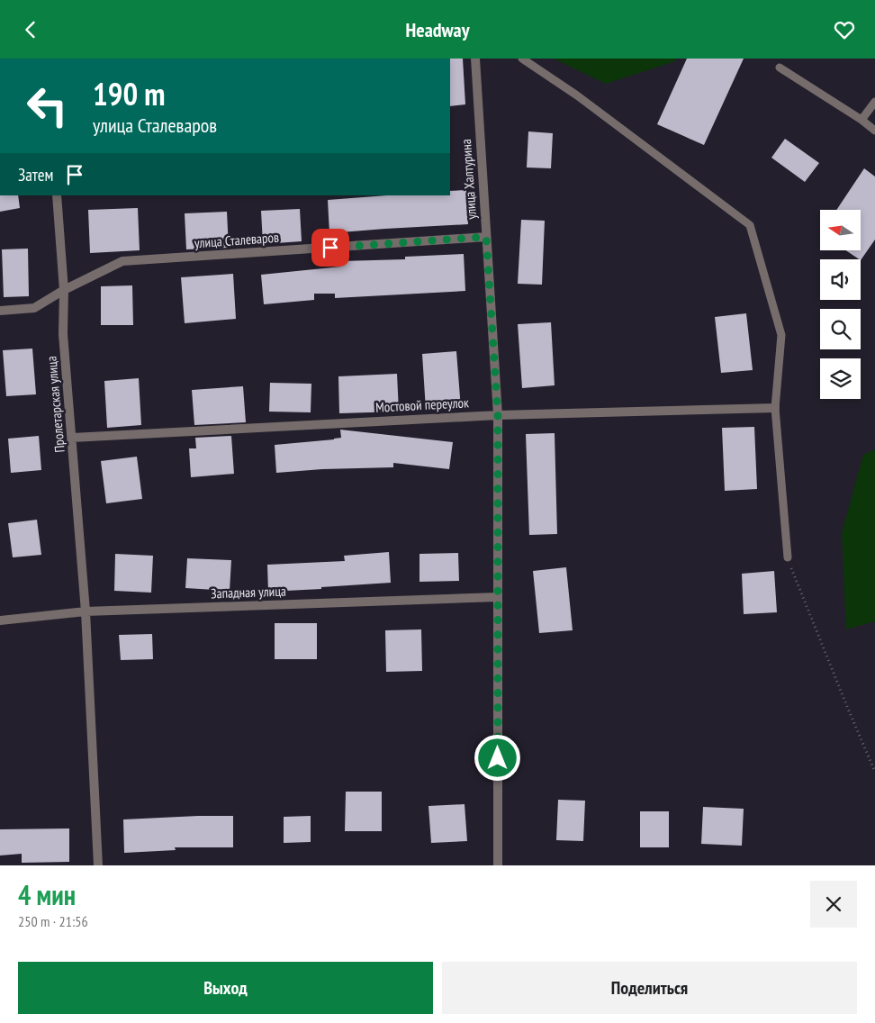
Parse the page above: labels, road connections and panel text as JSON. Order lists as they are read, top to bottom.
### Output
{
  "streets": {
    "street": [
      "улица Халтурина",
      "улица Сталеваров",
      "Пролетарская улица",
      "Мостовой переулок",
      "Западная улица"
    ]
  },
  "crossings": [
    ["улица Халтурина", "улица Сталеваров"],
    ["улица Халтурина", "Мостовой переулок"],
    ["улица Халтурина", "Западная улица"],
    ["улица Сталеваров", "Пролетарская улица"],
    ["Пролетарская улица", "Мостовой переулок"],
    ["Пролетарская улица", "Западная улица"]
  ],
  "north": "left",
  "page": {
    "header": "Headway",
    "turn": ["190 m", "улица Сталеваров"],
    "then": "Затем",
    "heading": ["4 мин", "250 m · 21:56"],
    "buttons": ["Выход", "Поделиться"]
  }
}
